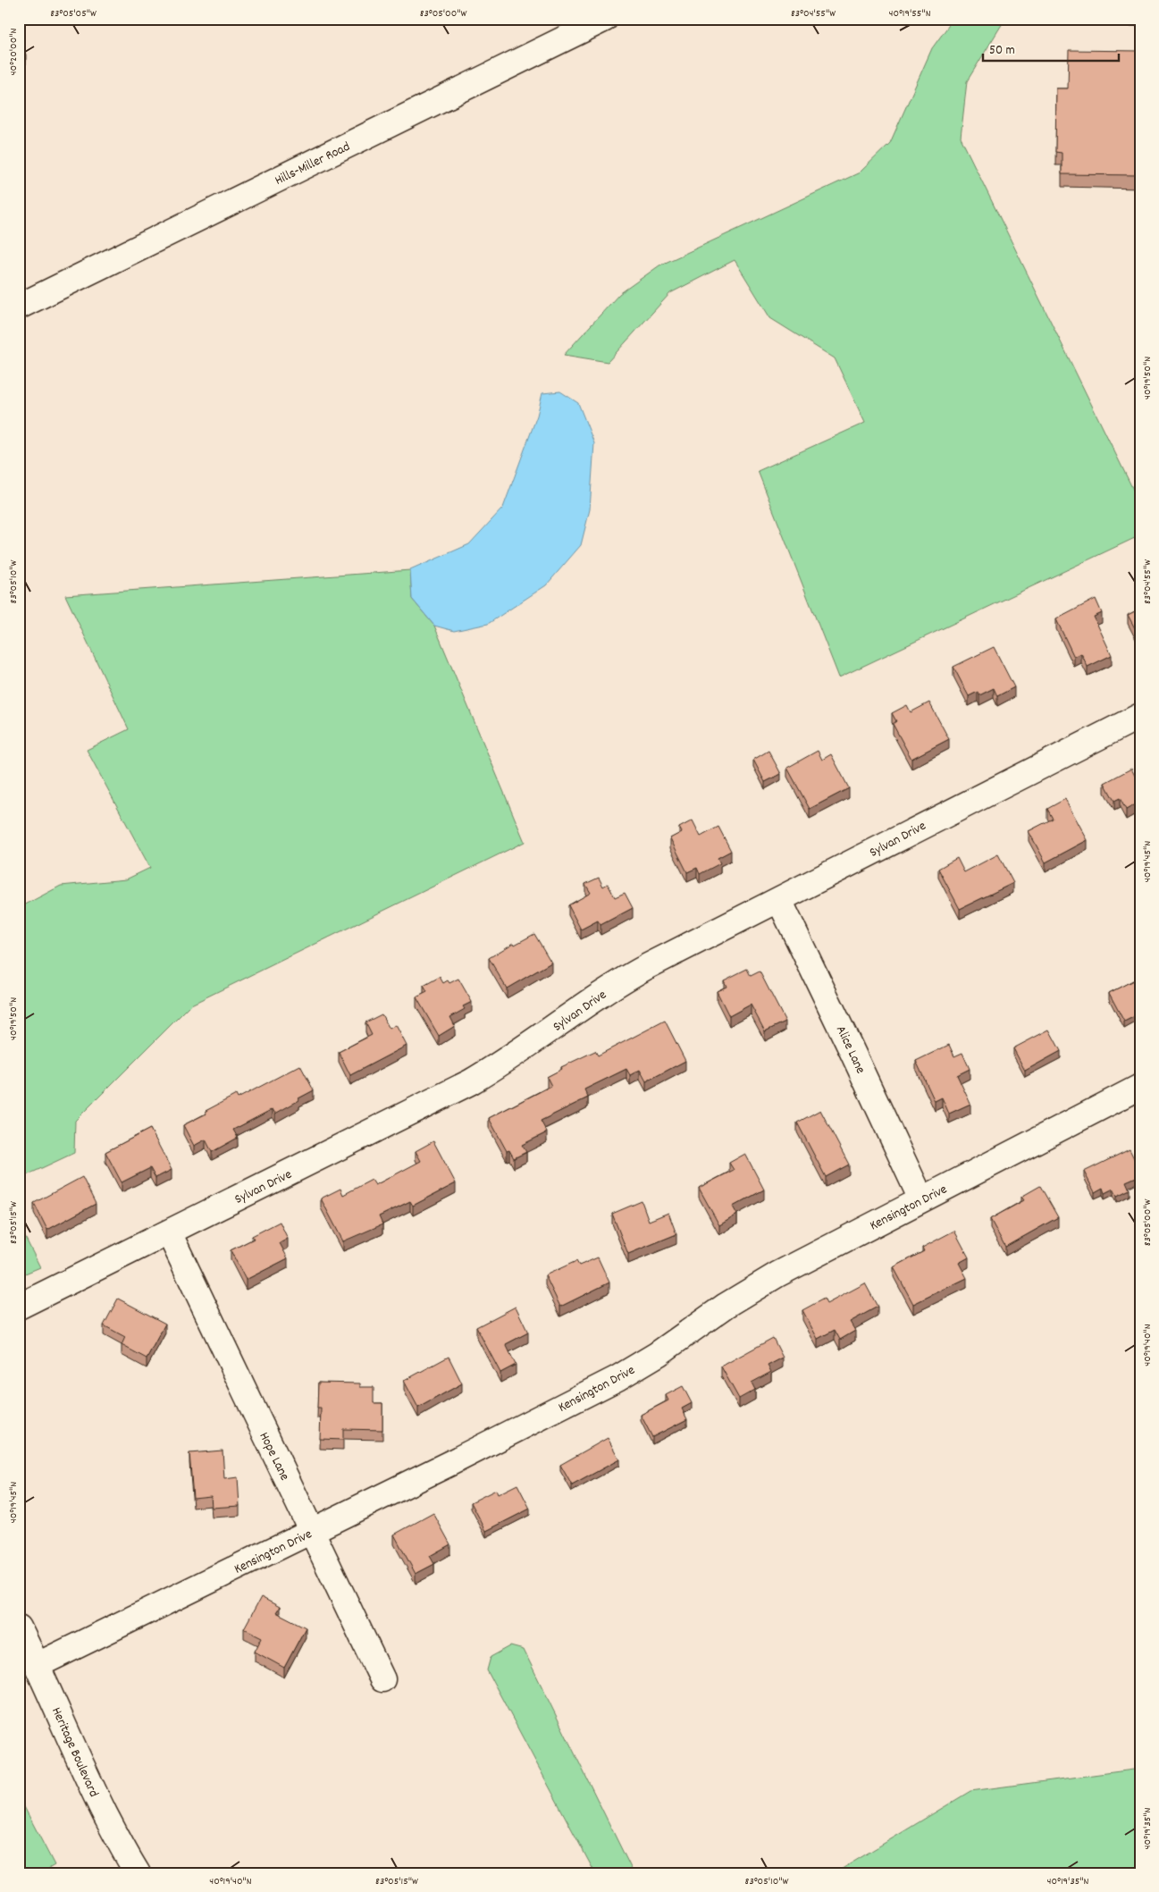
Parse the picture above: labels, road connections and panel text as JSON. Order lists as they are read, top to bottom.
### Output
{
  "streets": {
    "street": [
      "Hills-Miller Road",
      "Sylvan Drive",
      "Alice Lane",
      "Kensington Drive",
      "Hope Lane",
      "Heritage Boulevard"
    ]
  },
  "crossings": [
    ["Sylvan Drive", "Alice Lane"],
    ["Sylvan Drive", "Hope Lane"],
    ["Alice Lane", "Kensington Drive"],
    ["Kensington Drive", "Hope Lane"],
    ["Kensington Drive", "Heritage Boulevard"]
  ],
  "scale_bar": "50 m",
  "coordinates": [
    "83°05'05\"W",
    "83°05'00\"W",
    "83°04'55\"W",
    "40°19'55\"N",
    "40°20'00\"N",
    "40°19'50\"N",
    "83°05'10\"W",
    "40°19'45\"N",
    "83°05'15\"W",
    "40°19'40\"N",
    "40°19'35\"N"
  ]
}
